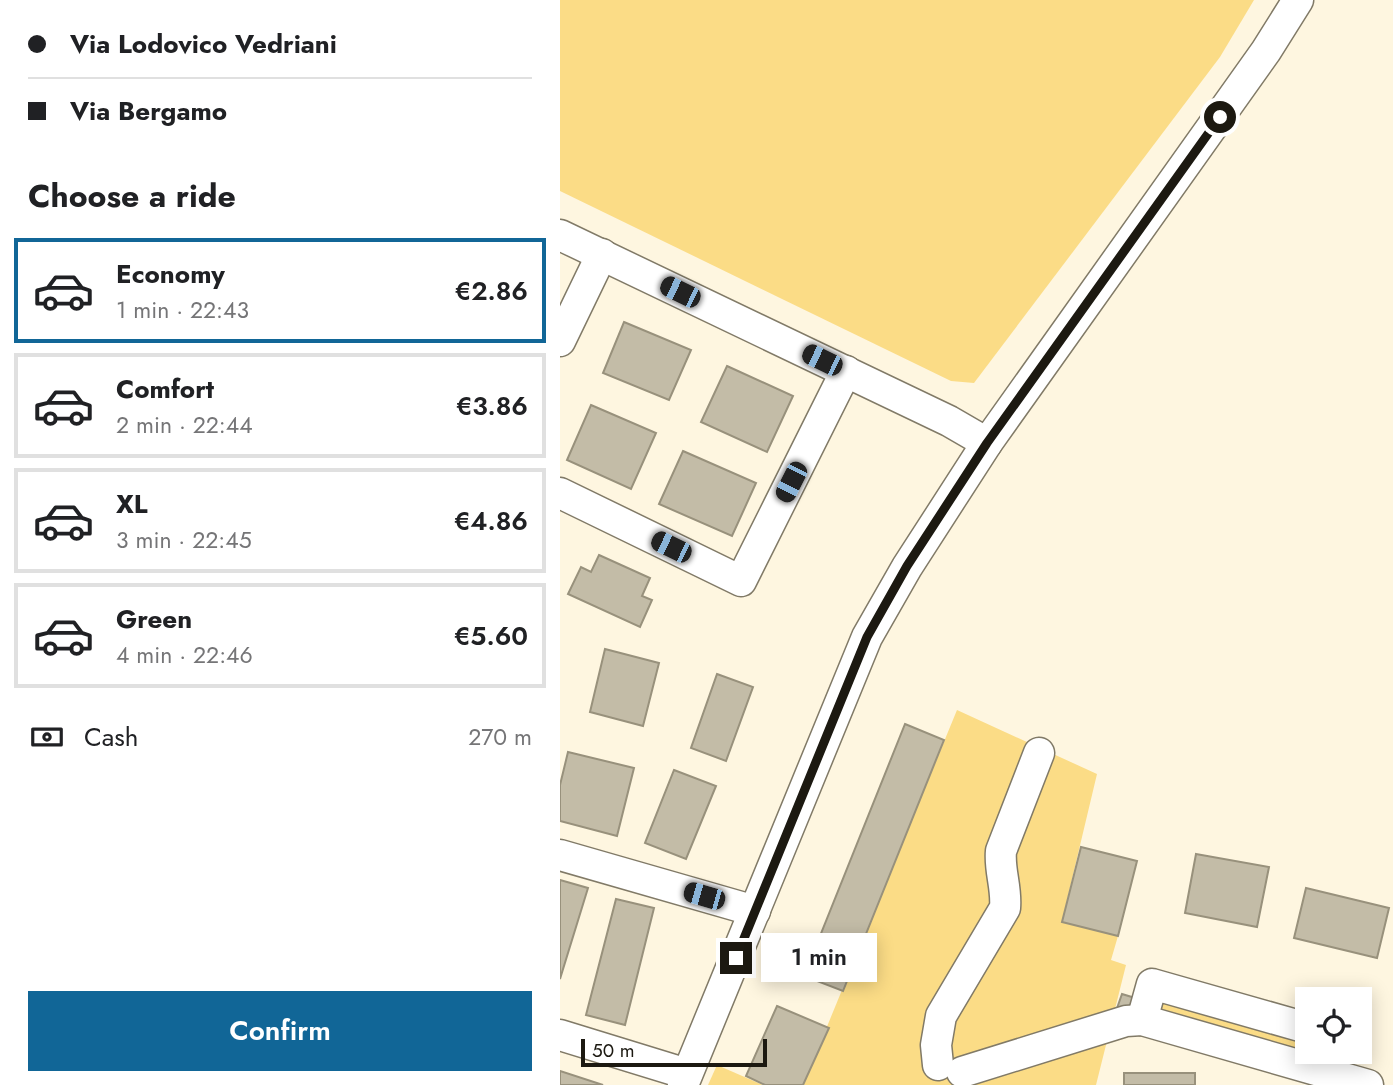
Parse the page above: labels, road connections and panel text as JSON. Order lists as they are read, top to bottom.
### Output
{
  "scale_bar": "50 m",
  "page": {
    "banner": ["Via Lodovico Vedriani", "Via Bergamo"],
    "heading": "Choose a ride",
    "list": [
      {
        "name": "Economy",
        "note": "1 min · 22:43",
        "value": "€2.86"
      },
      {
        "name": "Comfort",
        "note": "2 min · 22:44",
        "value": "€3.86"
      },
      {
        "name": "XL",
        "note": "3 min · 22:45",
        "value": "€4.86"
      },
      {
        "name": "Green",
        "note": "4 min · 22:46",
        "value": "€5.60"
      }
    ],
    "pay": ["Cash", "270 m"],
    "bubble": "1 min",
    "buttons": "Confirm",
    "scale": "50 m"
  }
}
